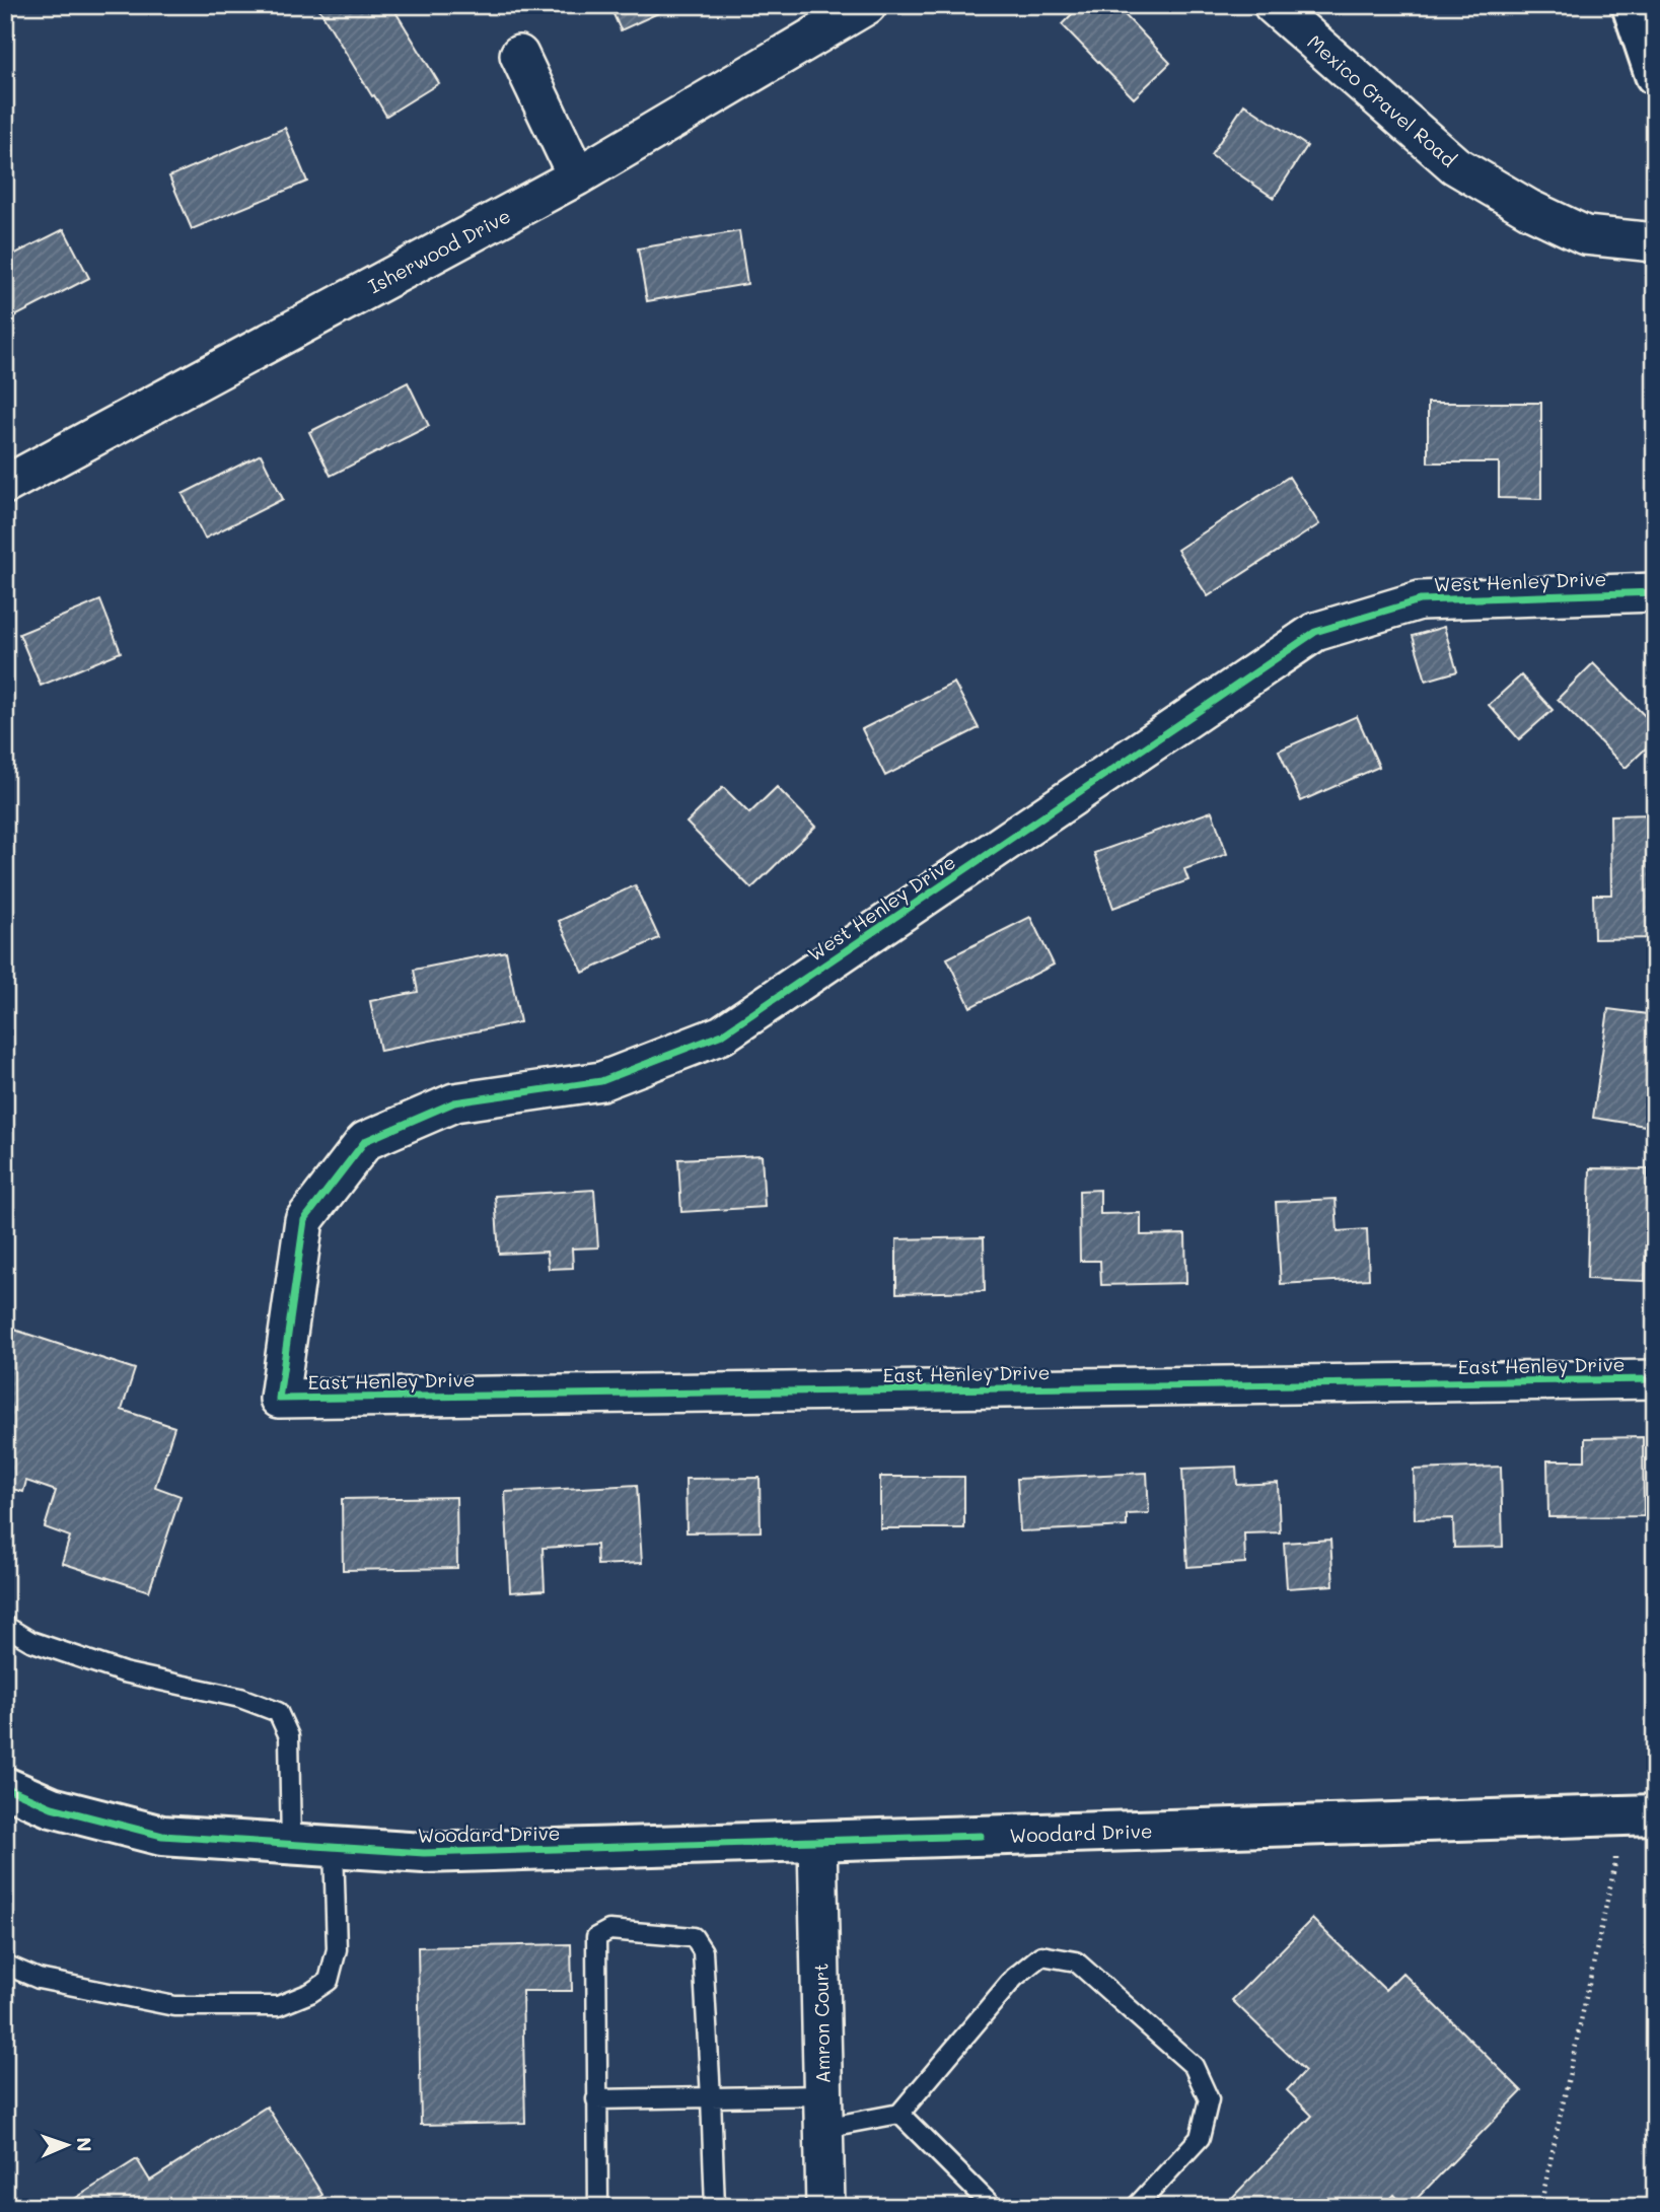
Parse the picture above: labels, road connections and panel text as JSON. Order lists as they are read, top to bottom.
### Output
{
  "streets": {
    "street": [
      "Mexico Gravel Road",
      "Isherwood Drive",
      "West Henley Drive",
      "East Henley Drive",
      "Woodard Drive",
      "Amron Court"
    ]
  },
  "crossings": [
    ["West Henley Drive", "East Henley Drive"],
    ["Woodard Drive", "Amron Court"]
  ],
  "north": "right"
}
